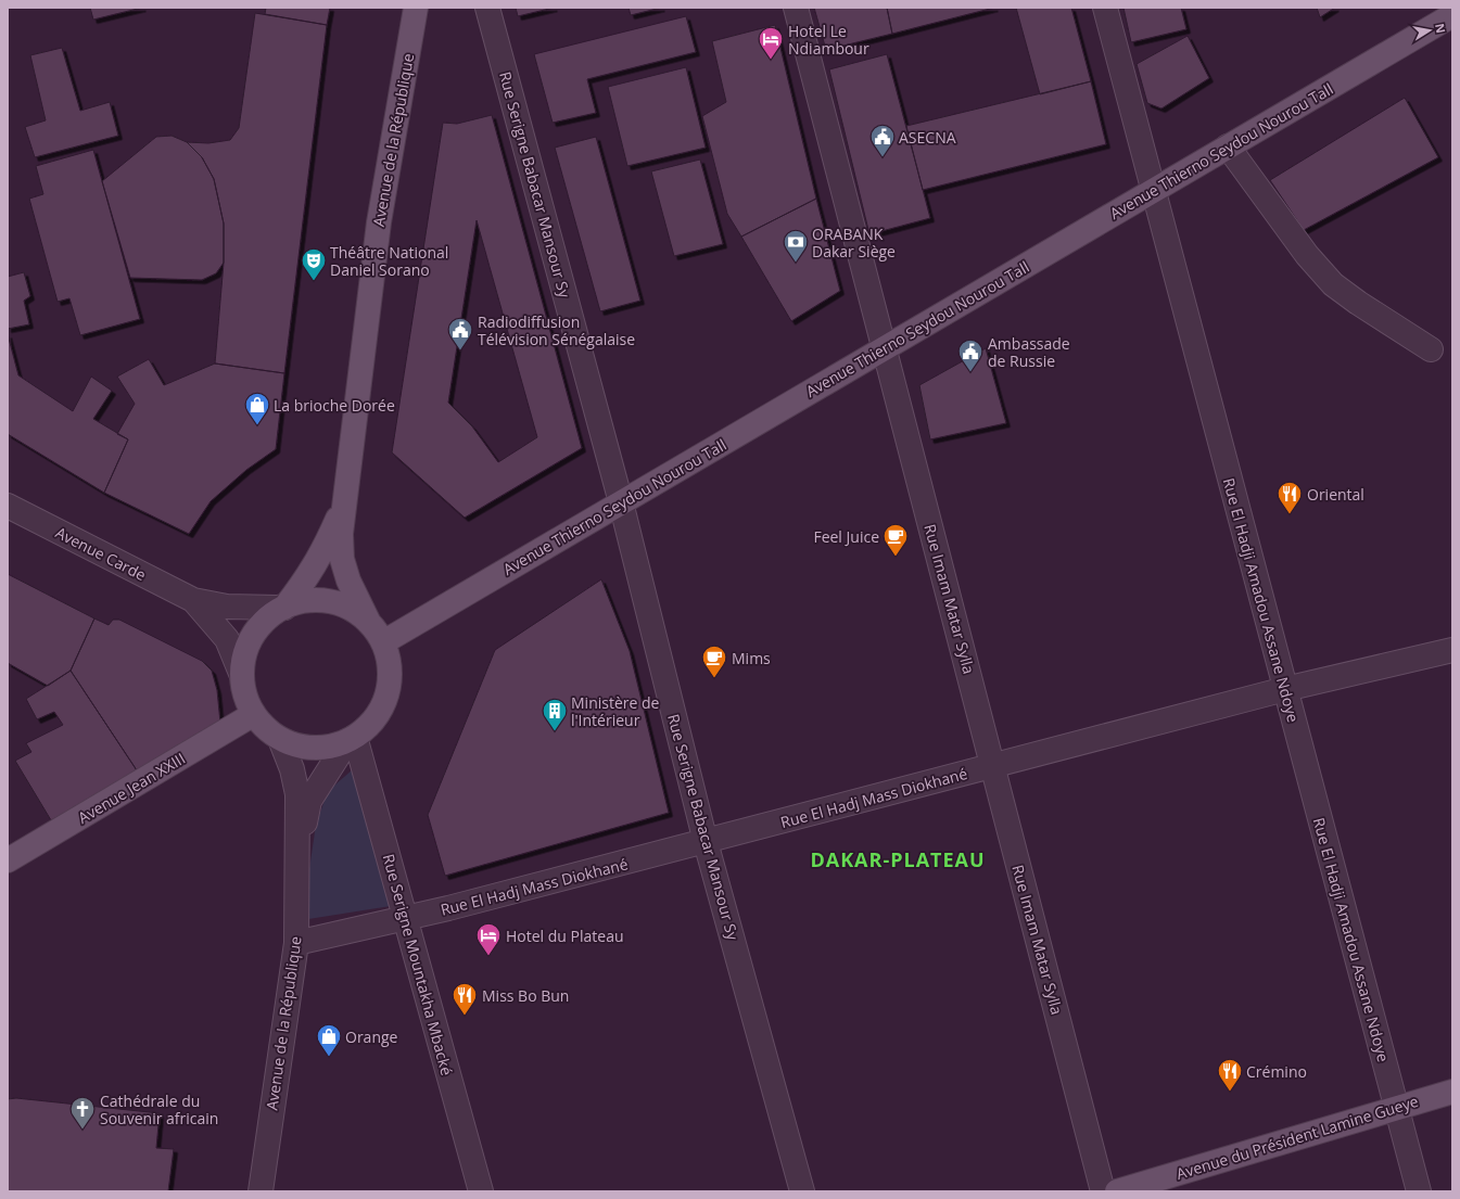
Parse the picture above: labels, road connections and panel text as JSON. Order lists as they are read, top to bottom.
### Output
{
  "streets": {
    "main road": [
      "Avenue de la République",
      "Avenue Thierno Seydou Nourou Tall",
      "Avenue Jean XXIII",
      "Avenue du Président Lamine Gueye"
    ],
    "street": [
      "Rue Serigne Babacar Mansour Sy",
      "Avenue Carde",
      "Rue Imam Matar Sylla",
      "Rue El Hadji Amadou Assane Ndoye",
      "Rue El Hadj Mass Diokhané",
      "Rue Serigne Mountakha Mbacké"
    ]
  },
  "crossings": [
    ["Avenue de la République", "Avenue Thierno Seydou Nourou Tall"],
    ["Avenue de la République", "Avenue Carde"],
    ["Avenue de la République", "Avenue Jean XXIII"],
    ["Avenue de la République", "Rue El Hadj Mass Diokhané"],
    ["Avenue de la République", "Rue Serigne Mountakha Mbacké"],
    ["Avenue Thierno Seydou Nourou Tall", "Rue Serigne Babacar Mansour Sy"],
    ["Avenue Thierno Seydou Nourou Tall", "Avenue Carde"],
    ["Avenue Thierno Seydou Nourou Tall", "Rue Imam Matar Sylla"],
    ["Avenue Thierno Seydou Nourou Tall", "Rue El Hadji Amadou Assane Ndoye"],
    ["Avenue Thierno Seydou Nourou Tall", "Avenue Jean XXIII"],
    ["Avenue Thierno Seydou Nourou Tall", "Rue Serigne Mountakha Mbacké"],
    ["Rue Serigne Babacar Mansour Sy", "Rue El Hadj Mass Diokhané"],
    ["Avenue Carde", "Avenue Jean XXIII"],
    ["Avenue Carde", "Rue Serigne Mountakha Mbacké"],
    ["Rue Imam Matar Sylla", "Rue El Hadj Mass Diokhané"],
    ["Rue El Hadji Amadou Assane Ndoye", "Rue El Hadj Mass Diokhané"],
    ["Rue El Hadji Amadou Assane Ndoye", "Avenue du Président Lamine Gueye"],
    ["Avenue Jean XXIII", "Rue Serigne Mountakha Mbacké"],
    ["Rue El Hadj Mass Diokhané", "Rue Serigne Mountakha Mbacké"]
  ],
  "districts": ["DAKAR-PLATEAU"],
  "places": {
    "hotel": ["Hotel Le Ndiambour", "Hotel du Plateau"],
    "public building": ["ASECNA", "Radiodiffusion Télévision Sénégalaise", "Ambassade de Russie"],
    "bank": ["ORABANK Dakar Siège"],
    "theatre": ["Théâtre National Daniel Sorano"],
    "shop": ["La brioche Dorée", "Orange"],
    "restaurant": ["Oriental", "Miss Bo Bun", "Crémino"],
    "cafe": ["Feel Juice", "Mims"],
    "building": ["Ministère de l'Intérieur"],
    "church": ["Cathédrale du Souvenir africain"]
  },
  "north": "right"
}
